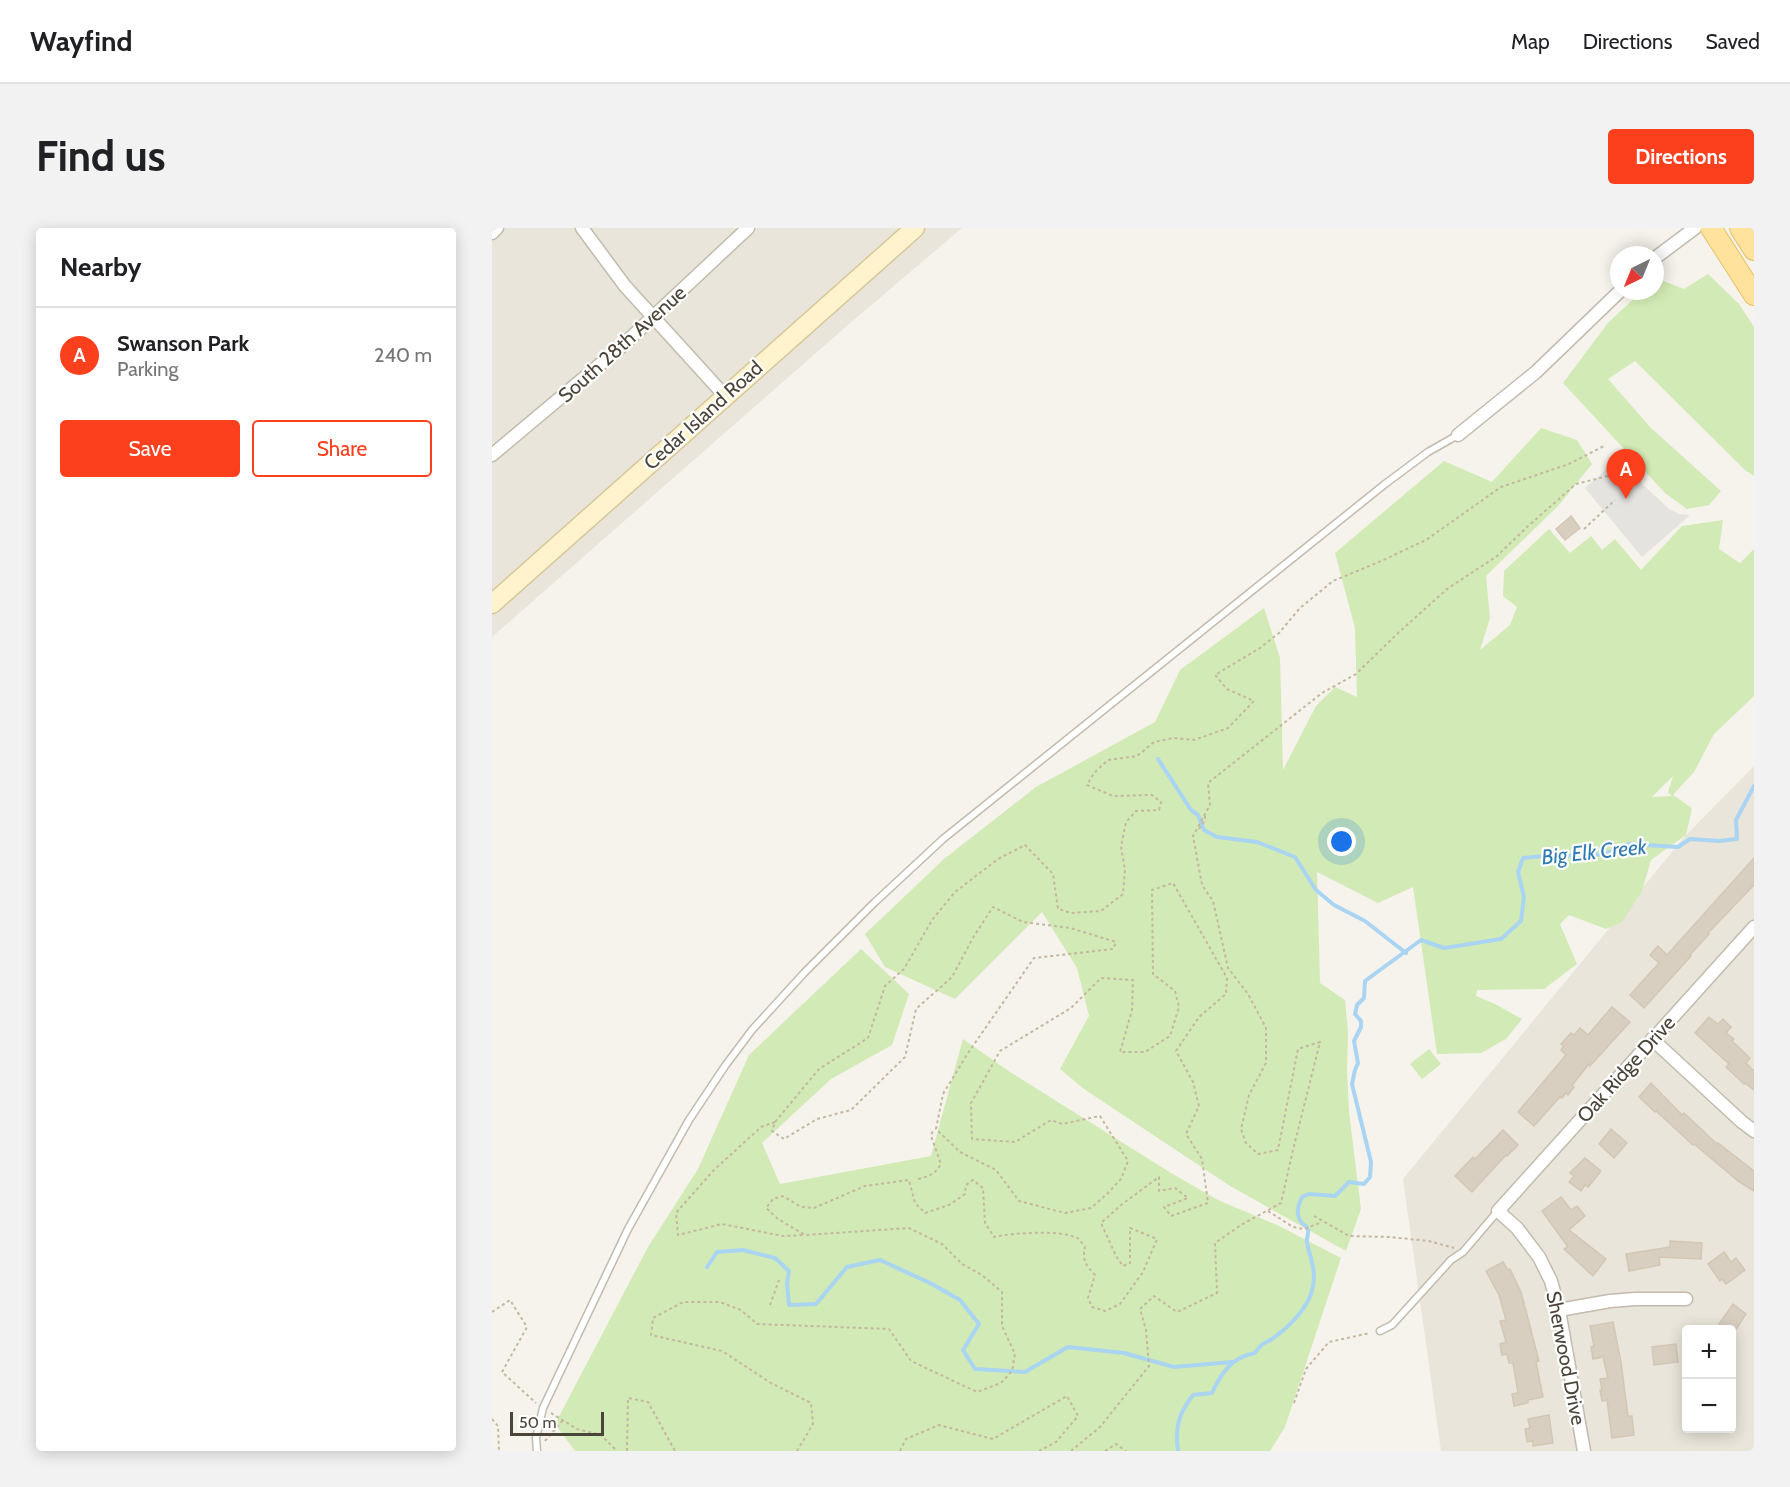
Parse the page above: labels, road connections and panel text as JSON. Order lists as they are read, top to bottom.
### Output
{
  "streets": {
    "street": [
      "South 28th Avenue",
      "Cedar Island Road",
      "Oak Ridge Drive",
      "Sherwood Drive"
    ]
  },
  "crossings": [
    ["Oak Ridge Drive", "Sherwood Drive"]
  ],
  "water": ["Big Elk Creek"],
  "scale_bar": "50 m",
  "north": "bottom left",
  "page": {
    "header": "Wayfind",
    "nav": ["Map", "Directions", "Saved"],
    "buttons": [
      "Directions",
      ["Save", "Share"]
    ],
    "title": "Find us",
    "heading": "Nearby",
    "list": [
      {
        "mark": "A",
        "name": "Swanson Park",
        "note": "Parking",
        "value": "240 m"
      }
    ],
    "pins": "A",
    "map_buttons": ["+", "−"],
    "scale": "50 m"
  }
}
